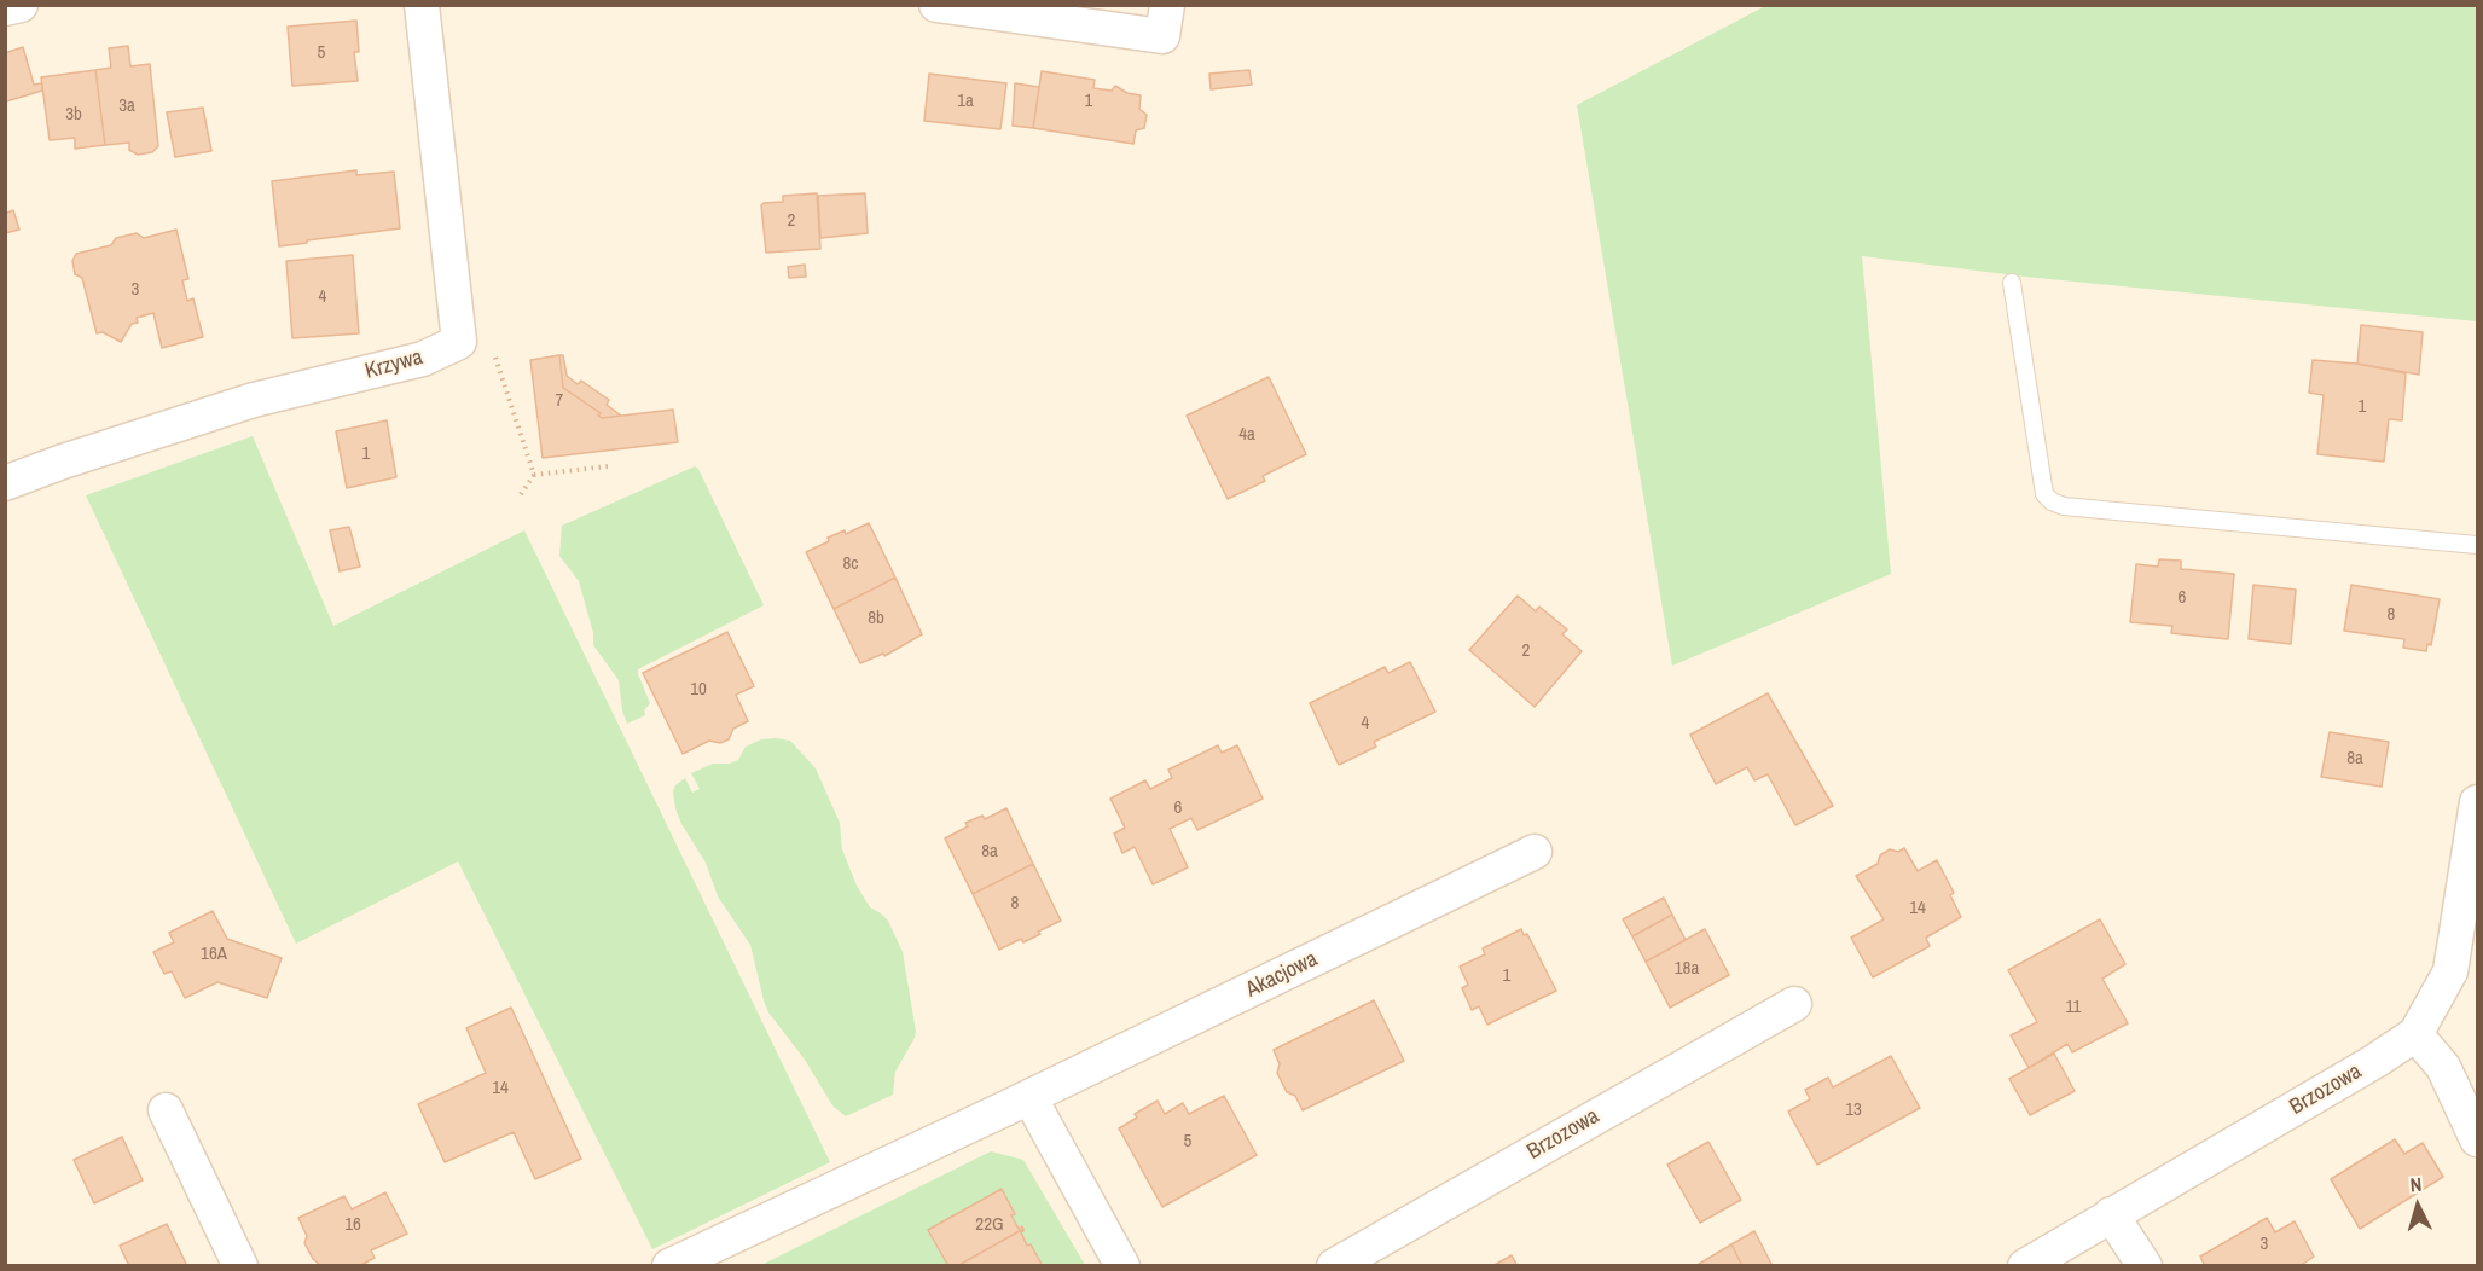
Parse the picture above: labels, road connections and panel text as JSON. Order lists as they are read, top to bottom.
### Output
{
  "streets": {
    "street": ["Krzywa", "Akacjowa", "Brzozowa"]
  },
  "house_numbers": [
    "5",
    "1a",
    "1",
    "3a",
    "3b",
    "2",
    "3",
    "4",
    "7",
    "1",
    "4a",
    "1",
    "8c",
    "6",
    "8",
    "8b",
    "2",
    "10",
    "4",
    "8a",
    "6",
    "8a",
    "8",
    "14",
    "16A",
    "18a",
    "1",
    "11",
    "14",
    "13",
    "5",
    "16",
    "22G",
    "3"
  ],
  "north": "top"
}
